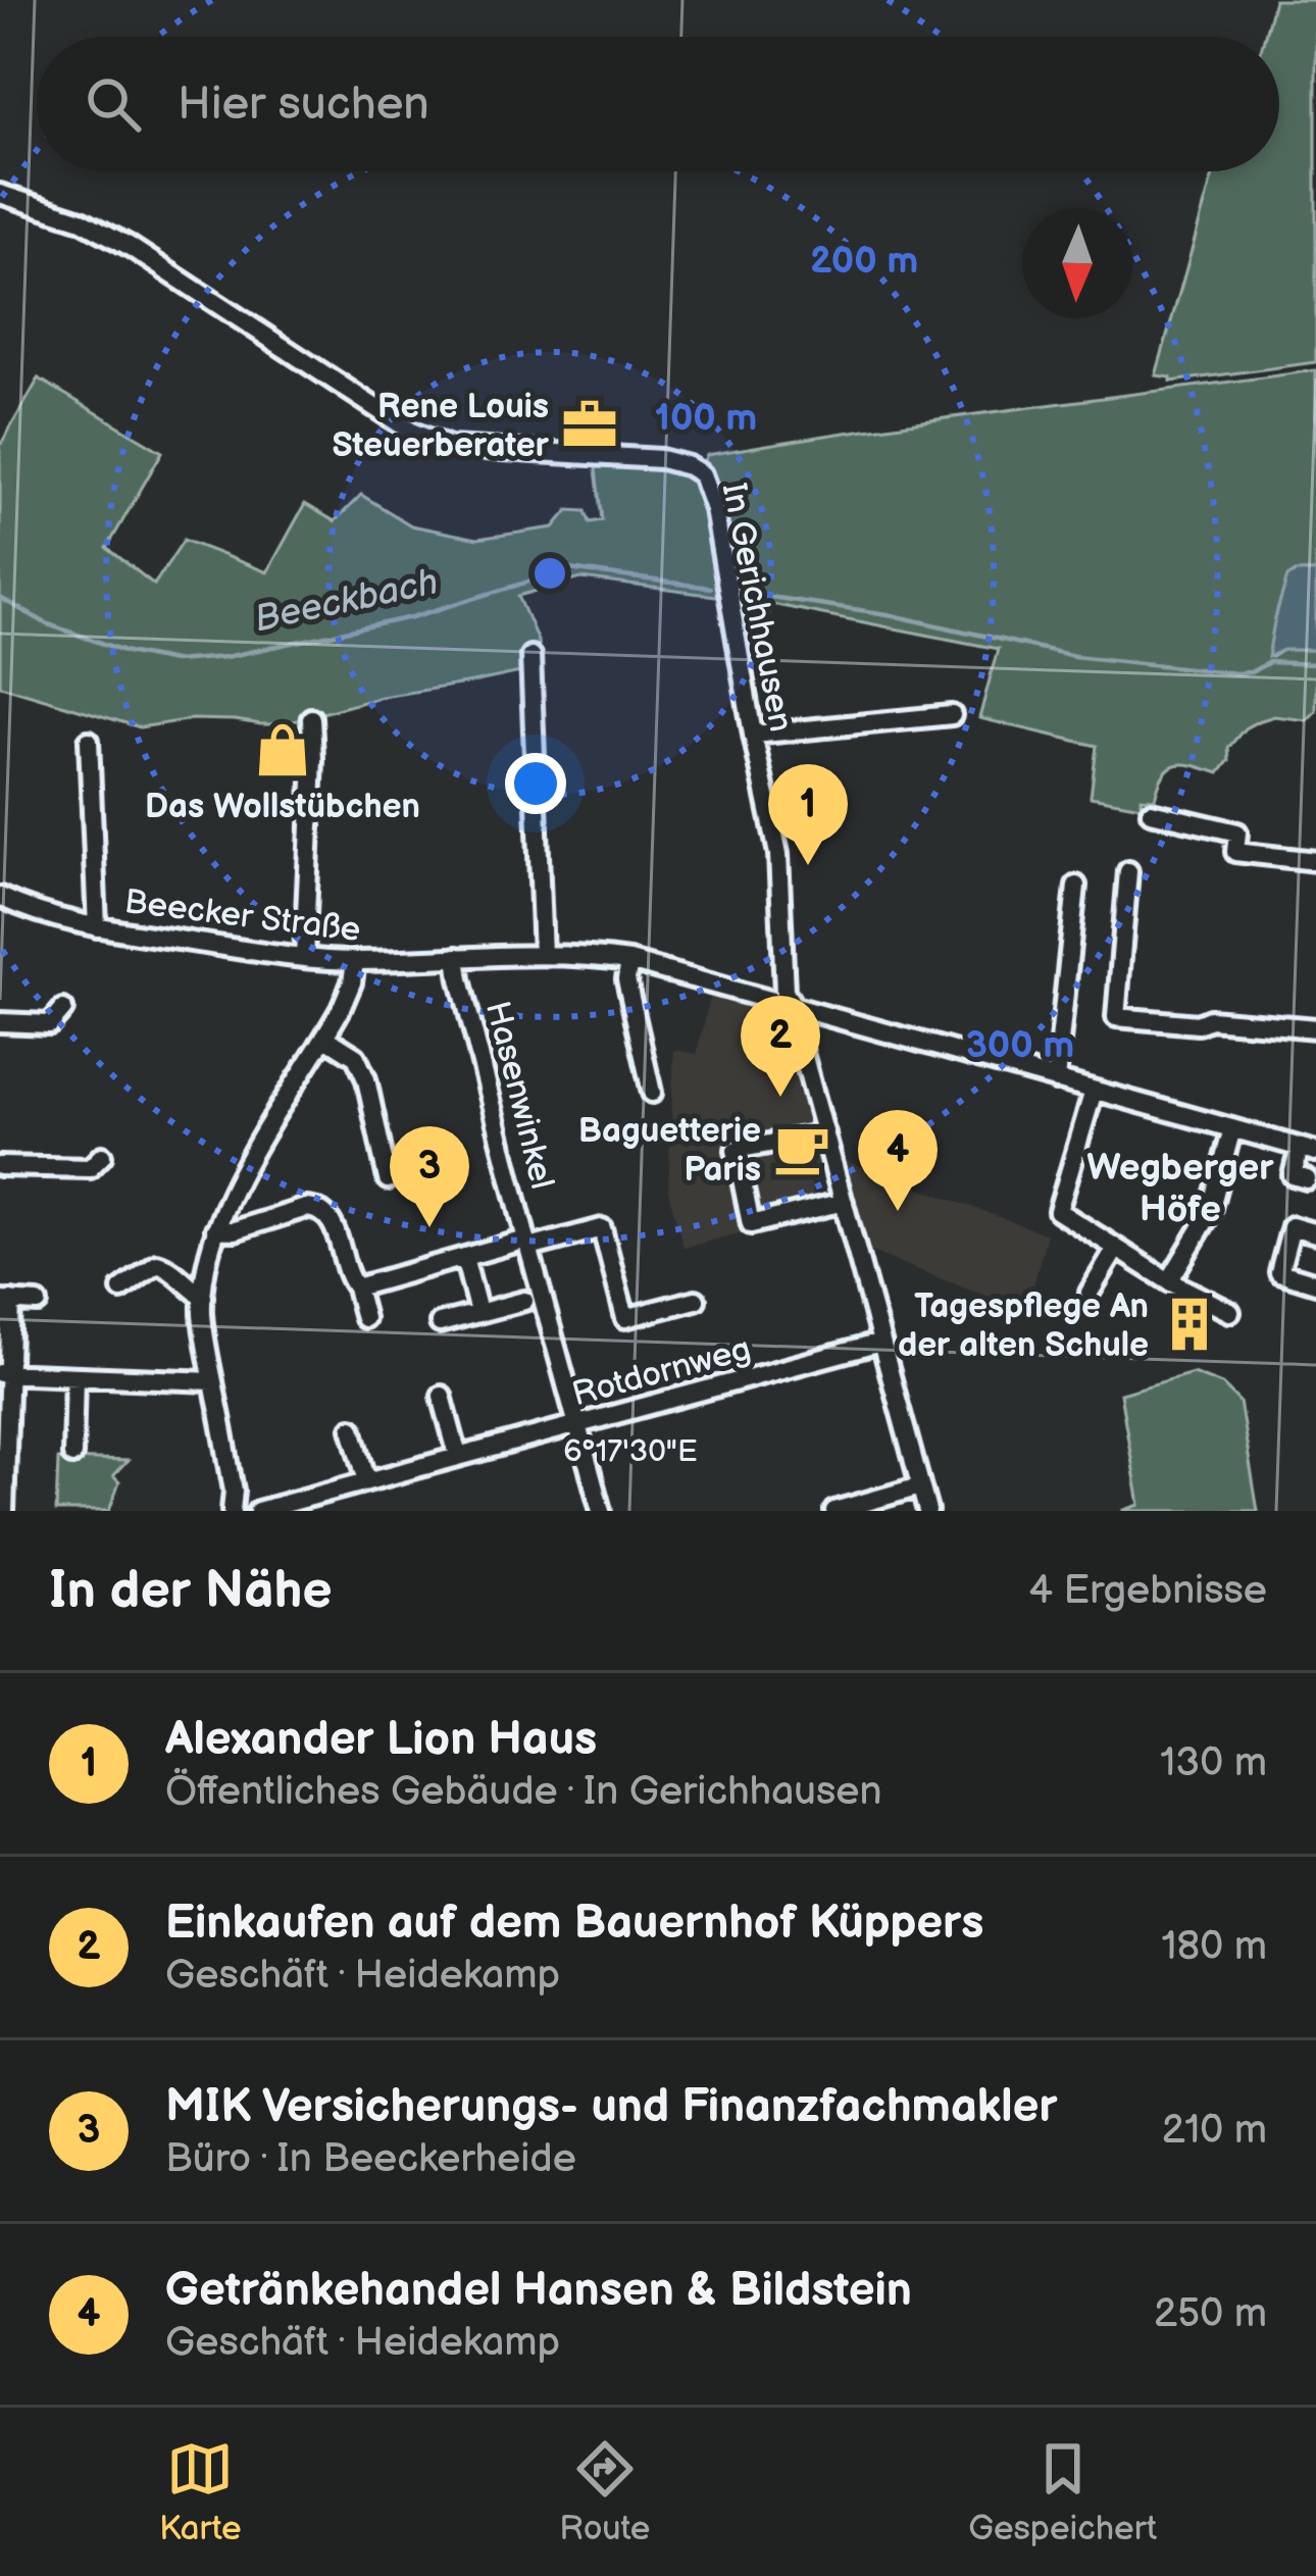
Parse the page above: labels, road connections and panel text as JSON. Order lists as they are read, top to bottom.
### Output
{
  "streets": {
    "street": [
      "In Gerichhausen",
      "Beecker Straße",
      "Hasenwinkel",
      "Rotdornweg"
    ]
  },
  "crossings": [
    ["In Gerichhausen", "Beecker Straße"],
    ["In Gerichhausen", "Rotdornweg"],
    ["Beecker Straße", "Hasenwinkel"],
    ["Hasenwinkel", "Rotdornweg"]
  ],
  "districts": ["Wegberger Höfe"],
  "water": ["Beeckbach"],
  "places": {
    "office": ["Rene Louis Steuerberater"],
    "shop": ["Das Wollstübchen"],
    "cafe": ["Baguetterie Paris"],
    "building": ["Tagespflege An der alten Schule"]
  },
  "north": "bottom",
  "page": {
    "search": "Hier suchen",
    "pins": [
      "1",
      "2",
      "4",
      "3"
    ],
    "heading": ["In der Nähe", "4 Ergebnisse"],
    "list": [
      {
        "mark": "1",
        "name": "Alexander Lion Haus",
        "note": "Öffentliches Gebäude · In Gerichhausen",
        "value": "130 m"
      },
      {
        "mark": "2",
        "name": "Einkaufen auf dem Bauernhof Küppers",
        "note": "Geschäft · Heidekamp",
        "value": "180 m"
      },
      {
        "mark": "3",
        "name": "MIK Versicherungs- und Finanzfachmakler",
        "note": "Büro · In Beeckerheide",
        "value": "210 m"
      },
      {
        "mark": "4",
        "name": "Getränkehandel Hansen & Bildstein",
        "note": "Geschäft · Heidekamp",
        "value": "250 m"
      }
    ],
    "nav": ["Karte", "Route", "Gespeichert"]
  },
  "coordinates": ["6°17'30\"E"],
  "rings": ["200 m", "100 m", "300 m"]
}
